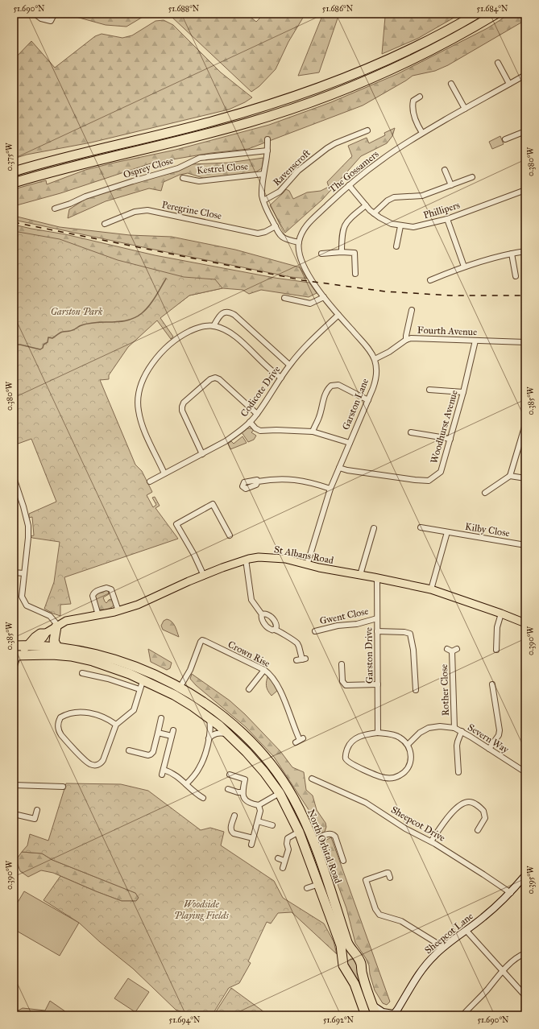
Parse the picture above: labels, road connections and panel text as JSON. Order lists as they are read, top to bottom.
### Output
{
  "streets": {
    "highway": ["North Orbital Road"],
    "main road": ["St Albans Road"],
    "street": [
      "Osprey Close",
      "Ravenscroft",
      "Kestrel Close",
      "The Gossamers",
      "Peregrine Close",
      "Phillipers",
      "Fourth Avenue",
      "Codicote Drive",
      "Garston Lane",
      "Woodhurst Avenue",
      "Kilby Close",
      "Gwent Close",
      "Crown Rise",
      "Garston Drive",
      "Rother Close",
      "Severn Way",
      "Sheepcot Drive",
      "Sheepcot Lane"
    ]
  },
  "crossings": [
    ["The Gossamers", "Phillipers"],
    ["The Gossamers", "Garston Lane"],
    ["Fourth Avenue", "Garston Lane"],
    ["Fourth Avenue", "Woodhurst Avenue"],
    ["Codicote Drive", "Garston Lane"],
    ["Garston Lane", "Woodhurst Avenue"],
    ["Garston Lane", "St Albans Road"],
    ["St Albans Road", "Garston Drive"],
    ["St Albans Road", "North Orbital Road"],
    ["Gwent Close", "Garston Drive"],
    ["Crown Rise", "North Orbital Road"],
    ["Garston Drive", "Severn Way"],
    ["Rother Close", "Severn Way"],
    ["Sheepcot Drive", "Sheepcot Lane"],
    ["North Orbital Road", "Sheepcot Lane"]
  ],
  "parks": ["Garston Park", "Woodside Playing Fields"],
  "coordinates": [
    "51.690°N",
    "51.688°N",
    "51.686°N",
    "51.684°N",
    "0.375°W",
    "0.380°W",
    "0.385°W",
    "0.390°W",
    "0.395°W",
    "51.694°N",
    "51.692°N"
  ]
}
